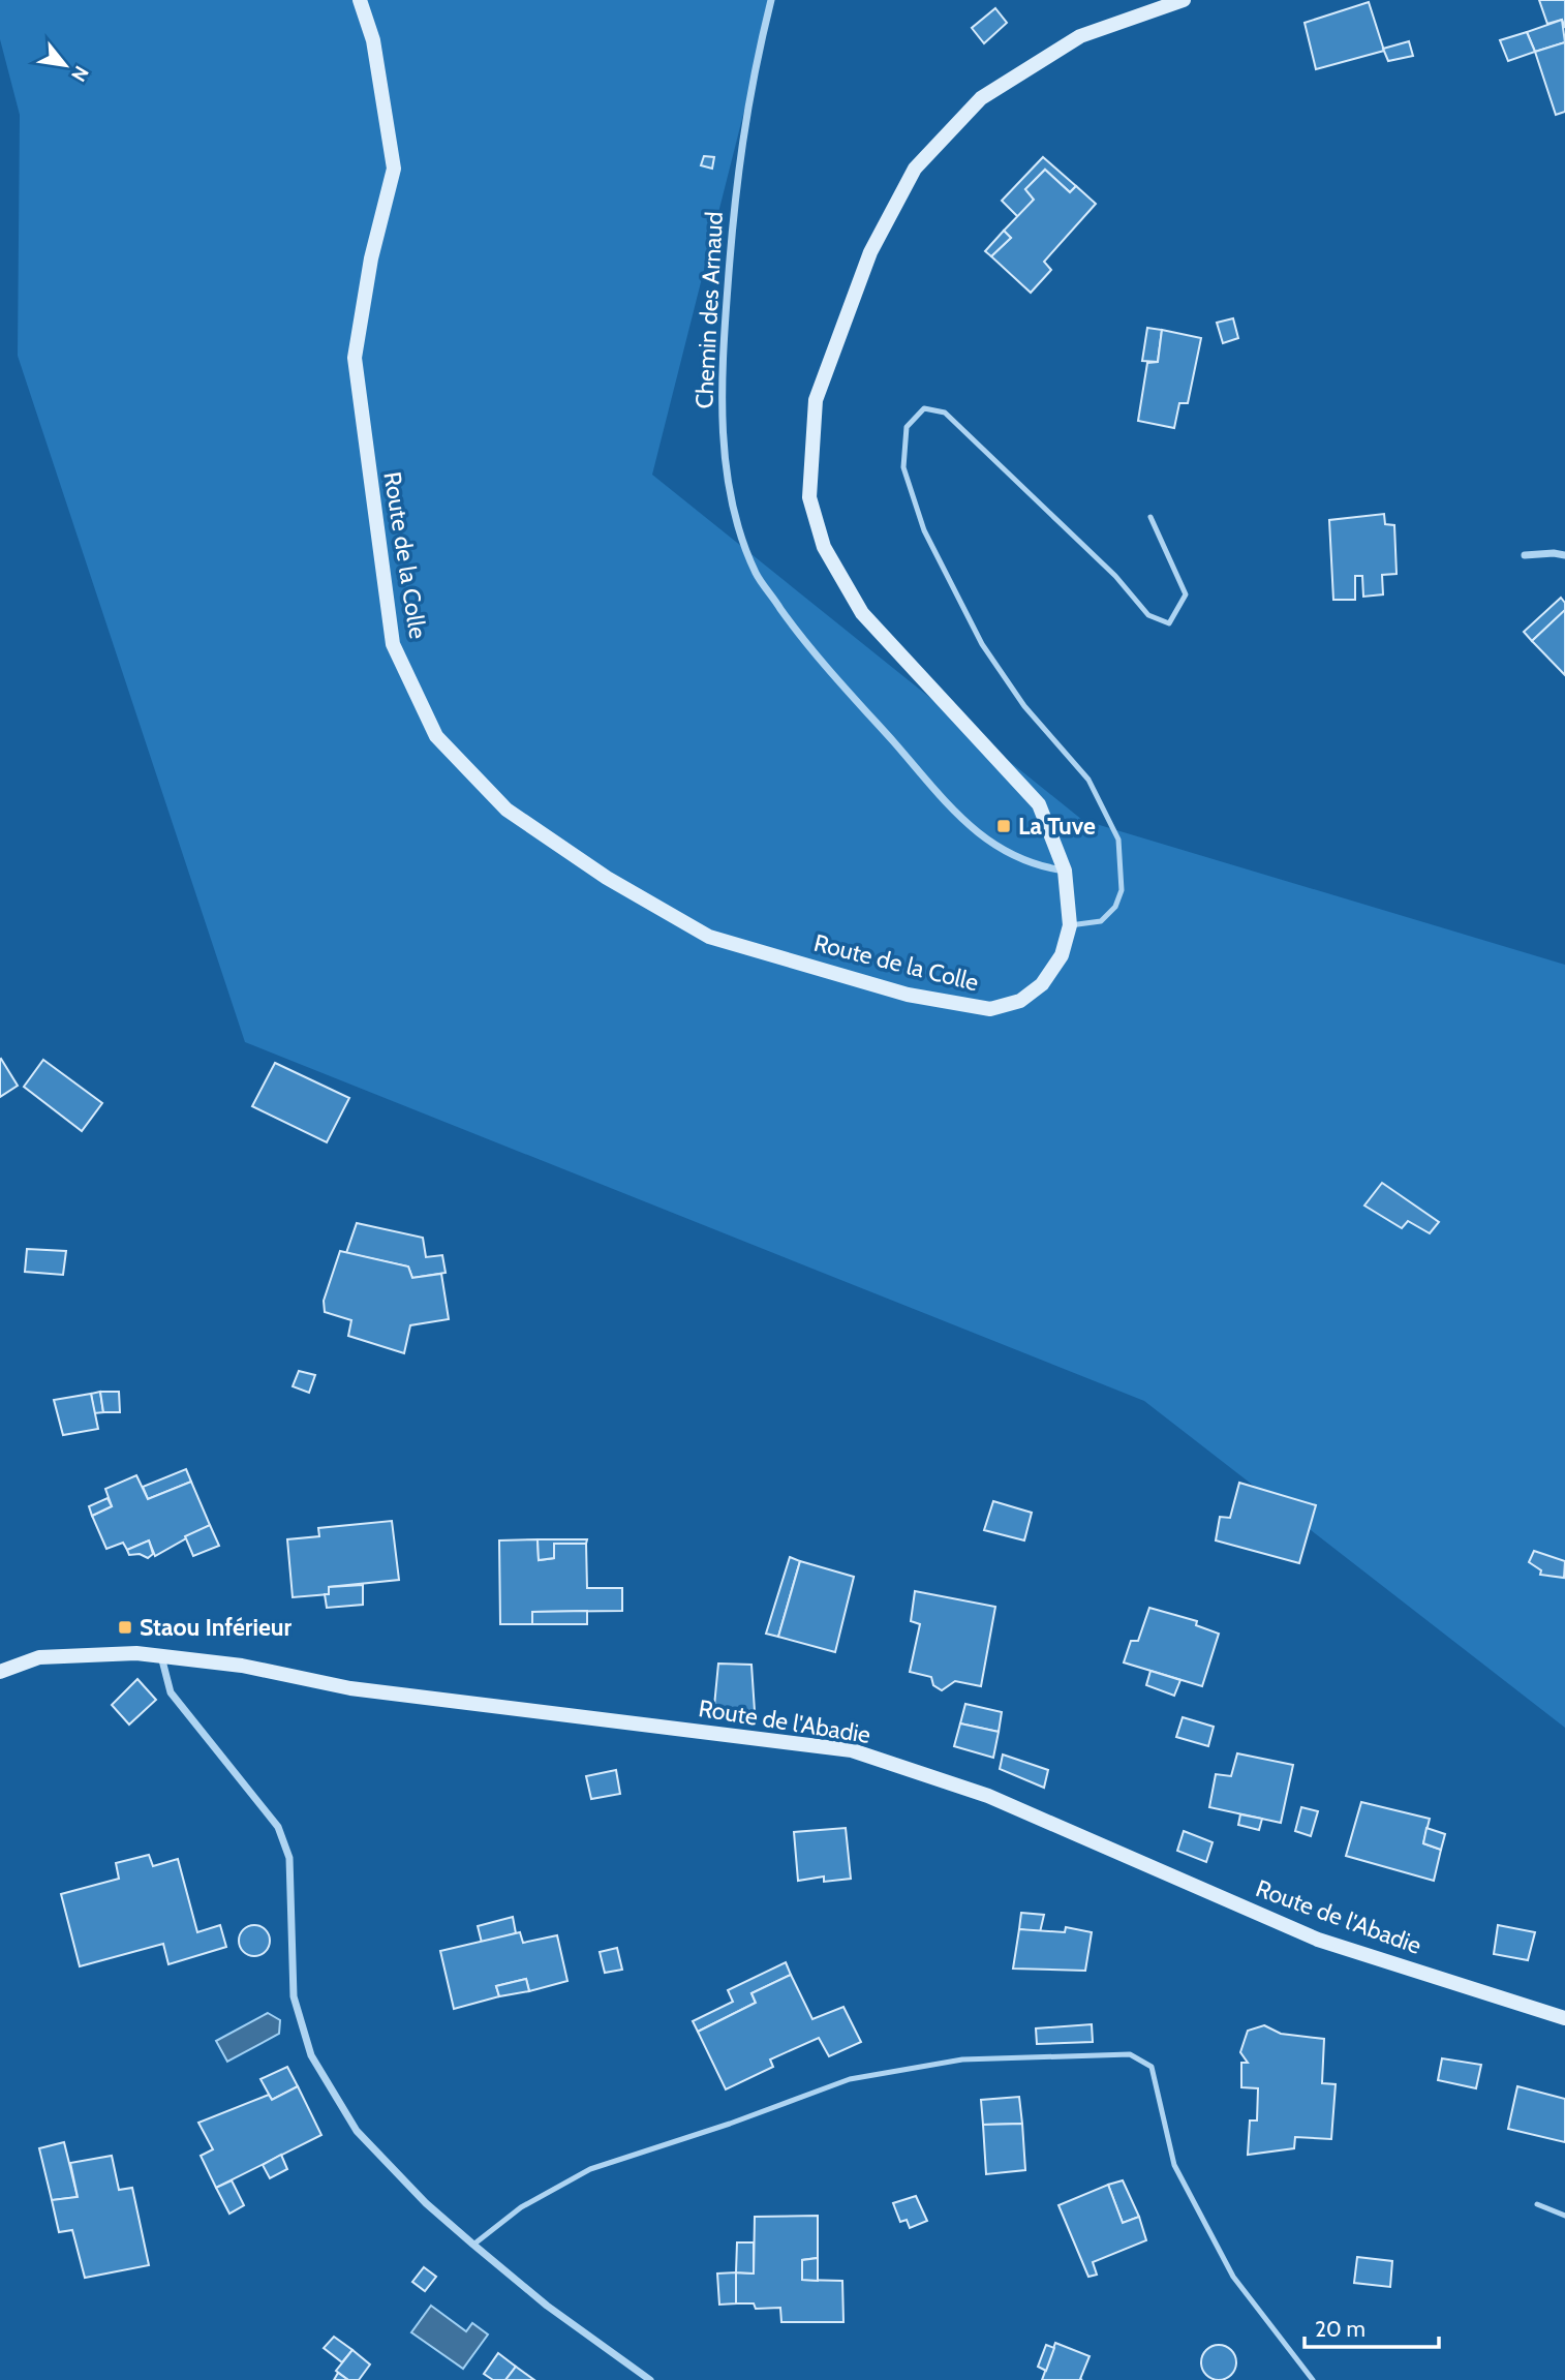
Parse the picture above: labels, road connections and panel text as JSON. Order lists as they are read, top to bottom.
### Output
{
  "streets": {
    "street": ["Chemin des Arnaud", "Route de la Colle", "Route de l'Abadie"]
  },
  "crossings": [
    ["Chemin des Arnaud", "Route de la Colle"]
  ],
  "places": {
    "transit": ["La Tuve", "Staou Inférieur"]
  },
  "scale_bar": "20 m",
  "north": "bottom right"
}
